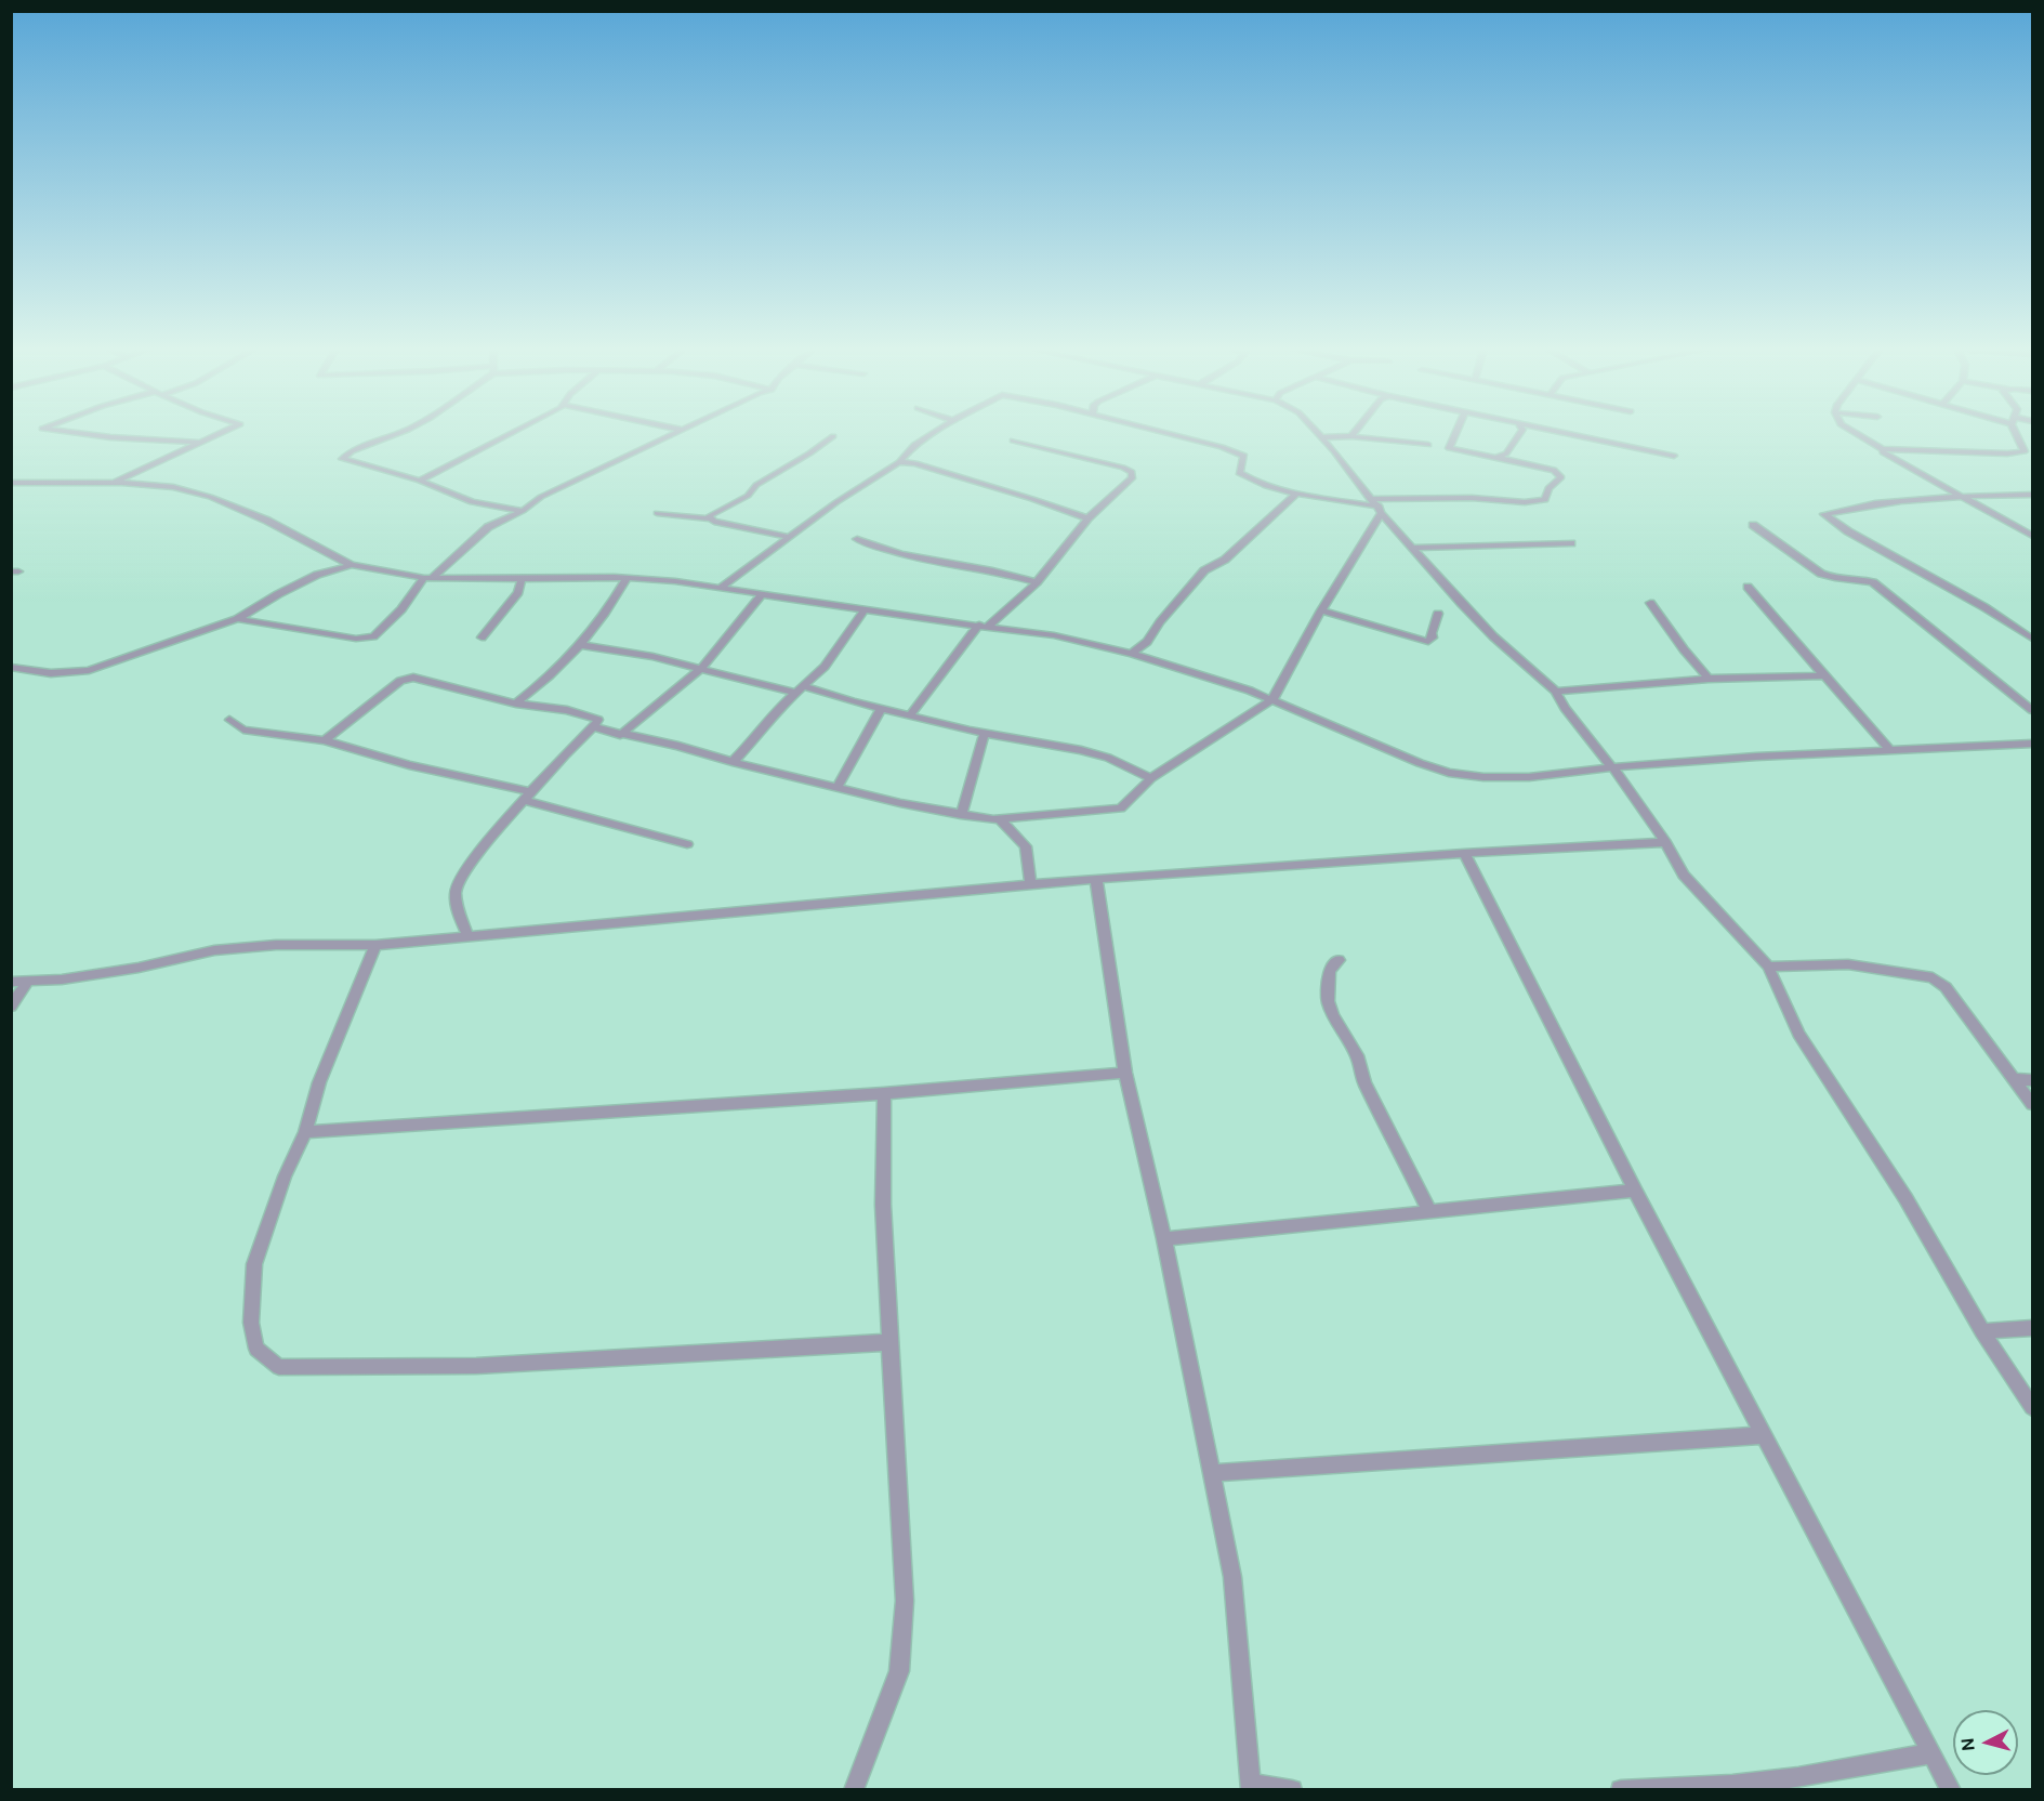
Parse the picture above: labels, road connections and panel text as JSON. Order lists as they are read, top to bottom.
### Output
{
  "north": "left"
}
